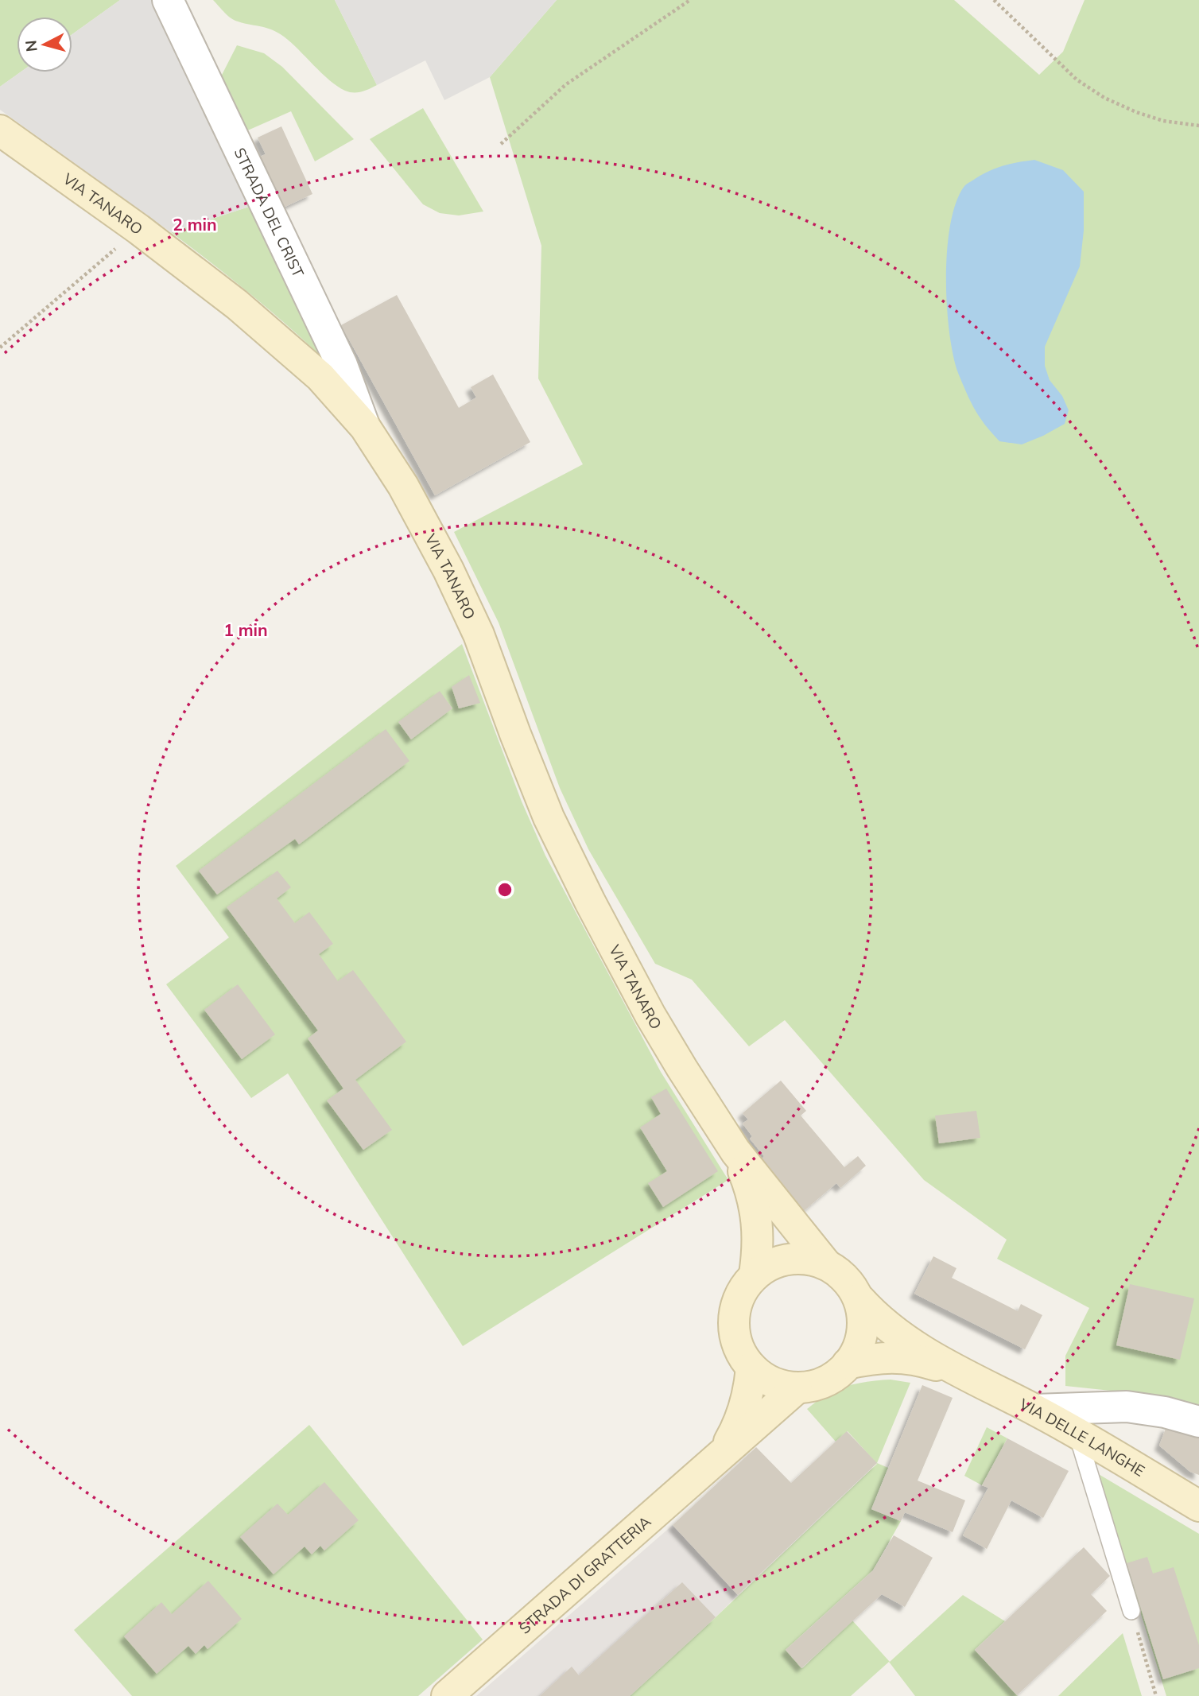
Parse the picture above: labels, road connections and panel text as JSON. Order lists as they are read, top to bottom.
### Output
{
  "streets": {
    "main road": ["VIA TANARO", "VIA DELLE LANGHE", "STRADA DI GRATTERIA"],
    "street": ["STRADA DEL CRIST"]
  },
  "crossings": [
    ["VIA TANARO", "STRADA DEL CRIST"],
    ["VIA TANARO", "VIA DELLE LANGHE"],
    ["VIA TANARO", "STRADA DI GRATTERIA"],
    ["VIA DELLE LANGHE", "STRADA DI GRATTERIA"]
  ],
  "north": "left",
  "rings": ["2 min", "1 min"]
}
